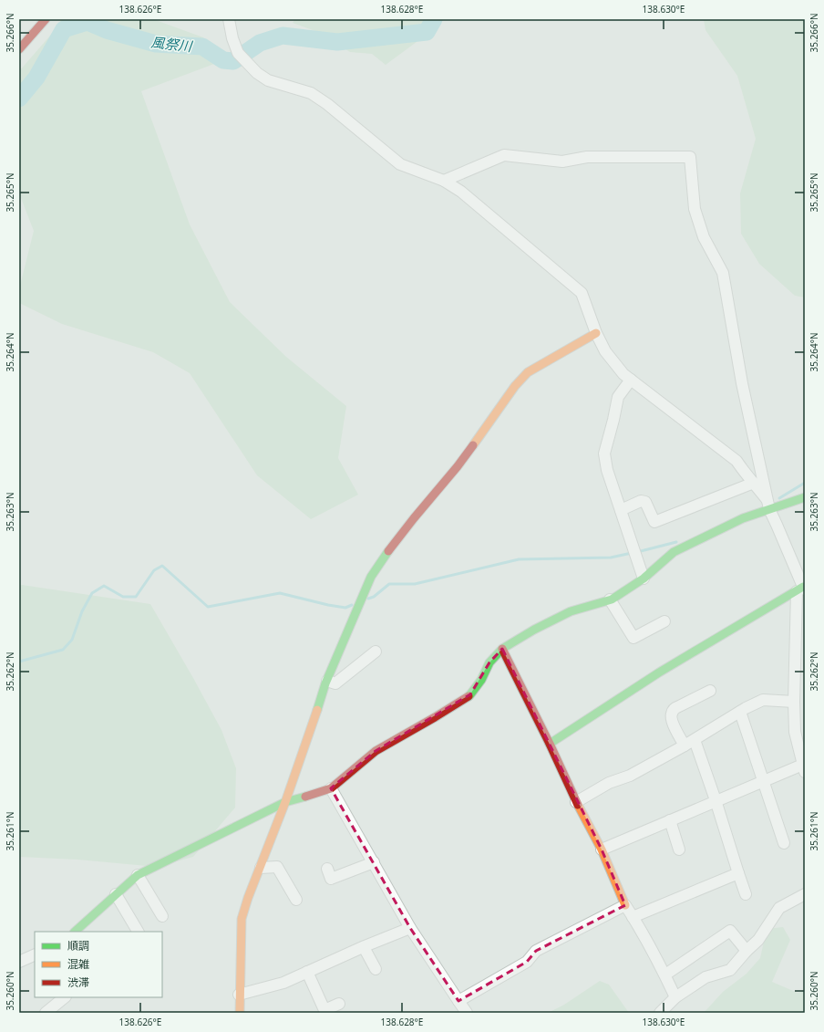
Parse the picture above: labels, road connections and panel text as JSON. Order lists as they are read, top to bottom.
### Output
{
  "water": ["風祭川"],
  "legend": ["順調", "混雑", "渋滞"],
  "coordinates": [
    "138.626°E",
    "138.628°E",
    "138.630°E",
    "35.266°N",
    "35.265°N",
    "35.264°N",
    "35.263°N",
    "35.262°N",
    "35.261°N",
    "35.260°N"
  ]
}
